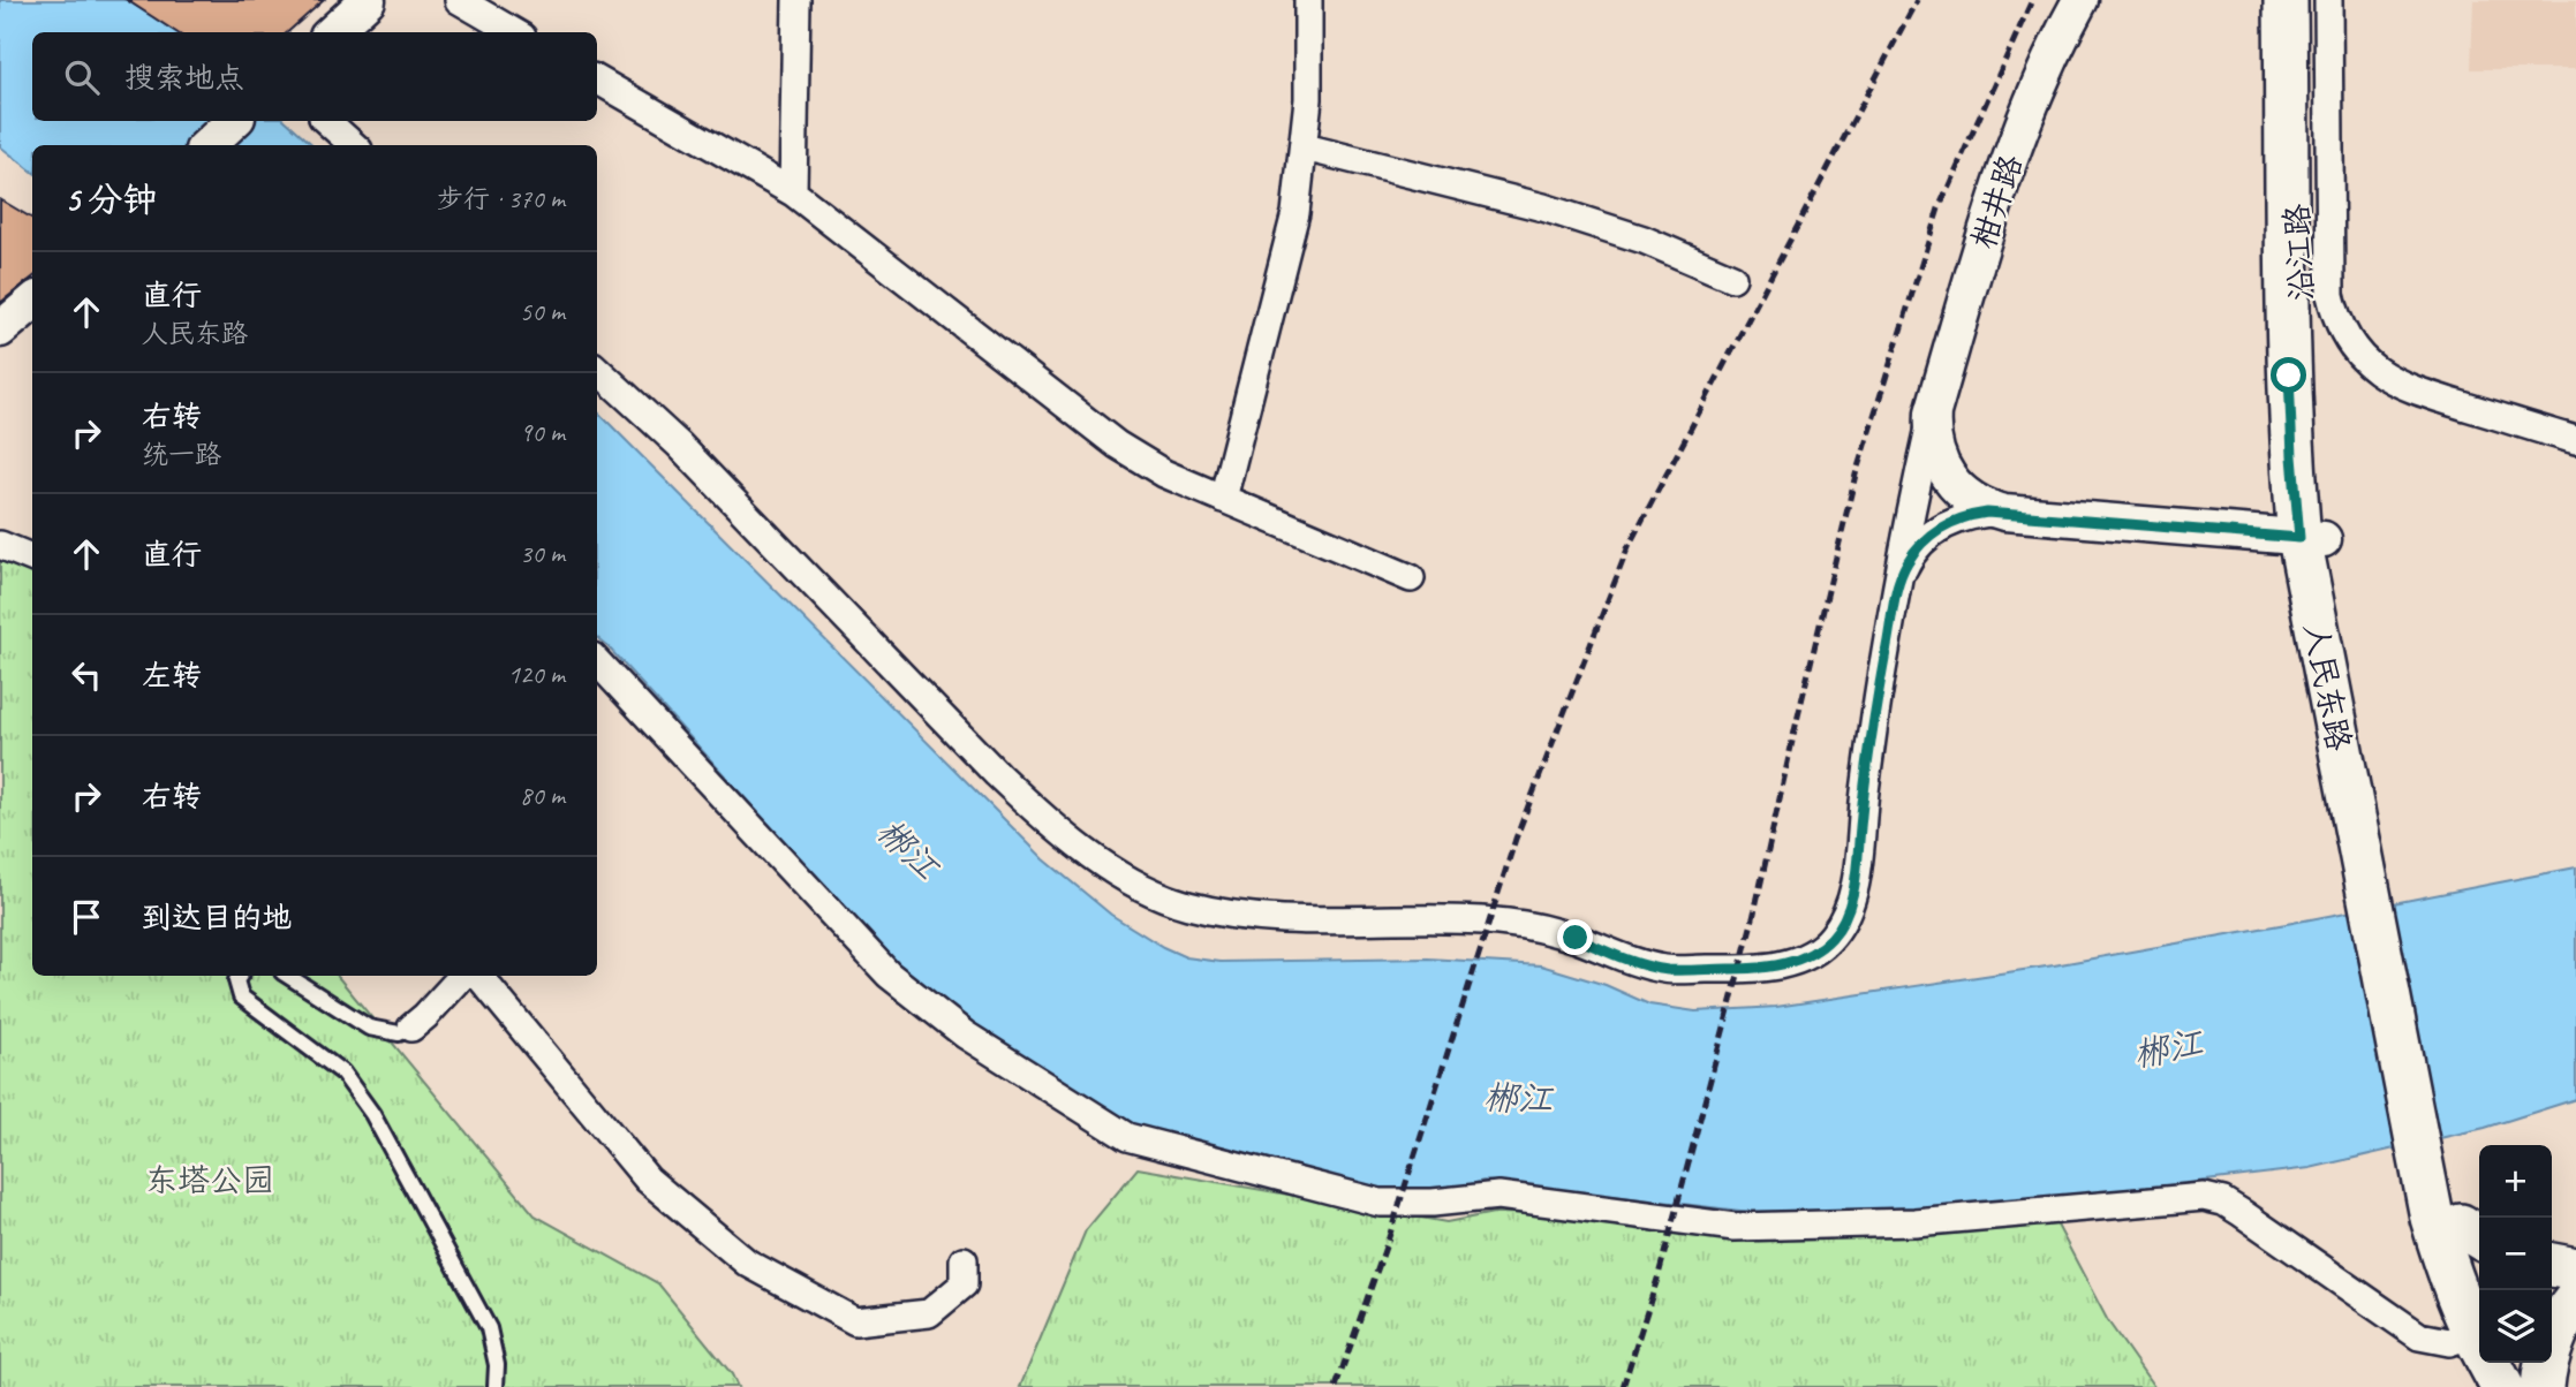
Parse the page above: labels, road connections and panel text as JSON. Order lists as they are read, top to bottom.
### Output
{
  "streets": {
    "main road": ["人民东路"],
    "street": ["柑井路", "沿江路"]
  },
  "water": ["郴江"],
  "parks": ["东塔公园"],
  "page": {
    "search": "搜索地点",
    "heading": ["5 分钟", "步行 · 370 m"],
    "list": [
      ["直行", "人民东路", "50 m"],
      ["右转", "统一路", "90 m"],
      ["直行", "30 m"],
      ["左转", "120 m"],
      ["右转", "80 m"],
      "到达目的地"
    ],
    "map_buttons": ["+", "−"]
  }
}
